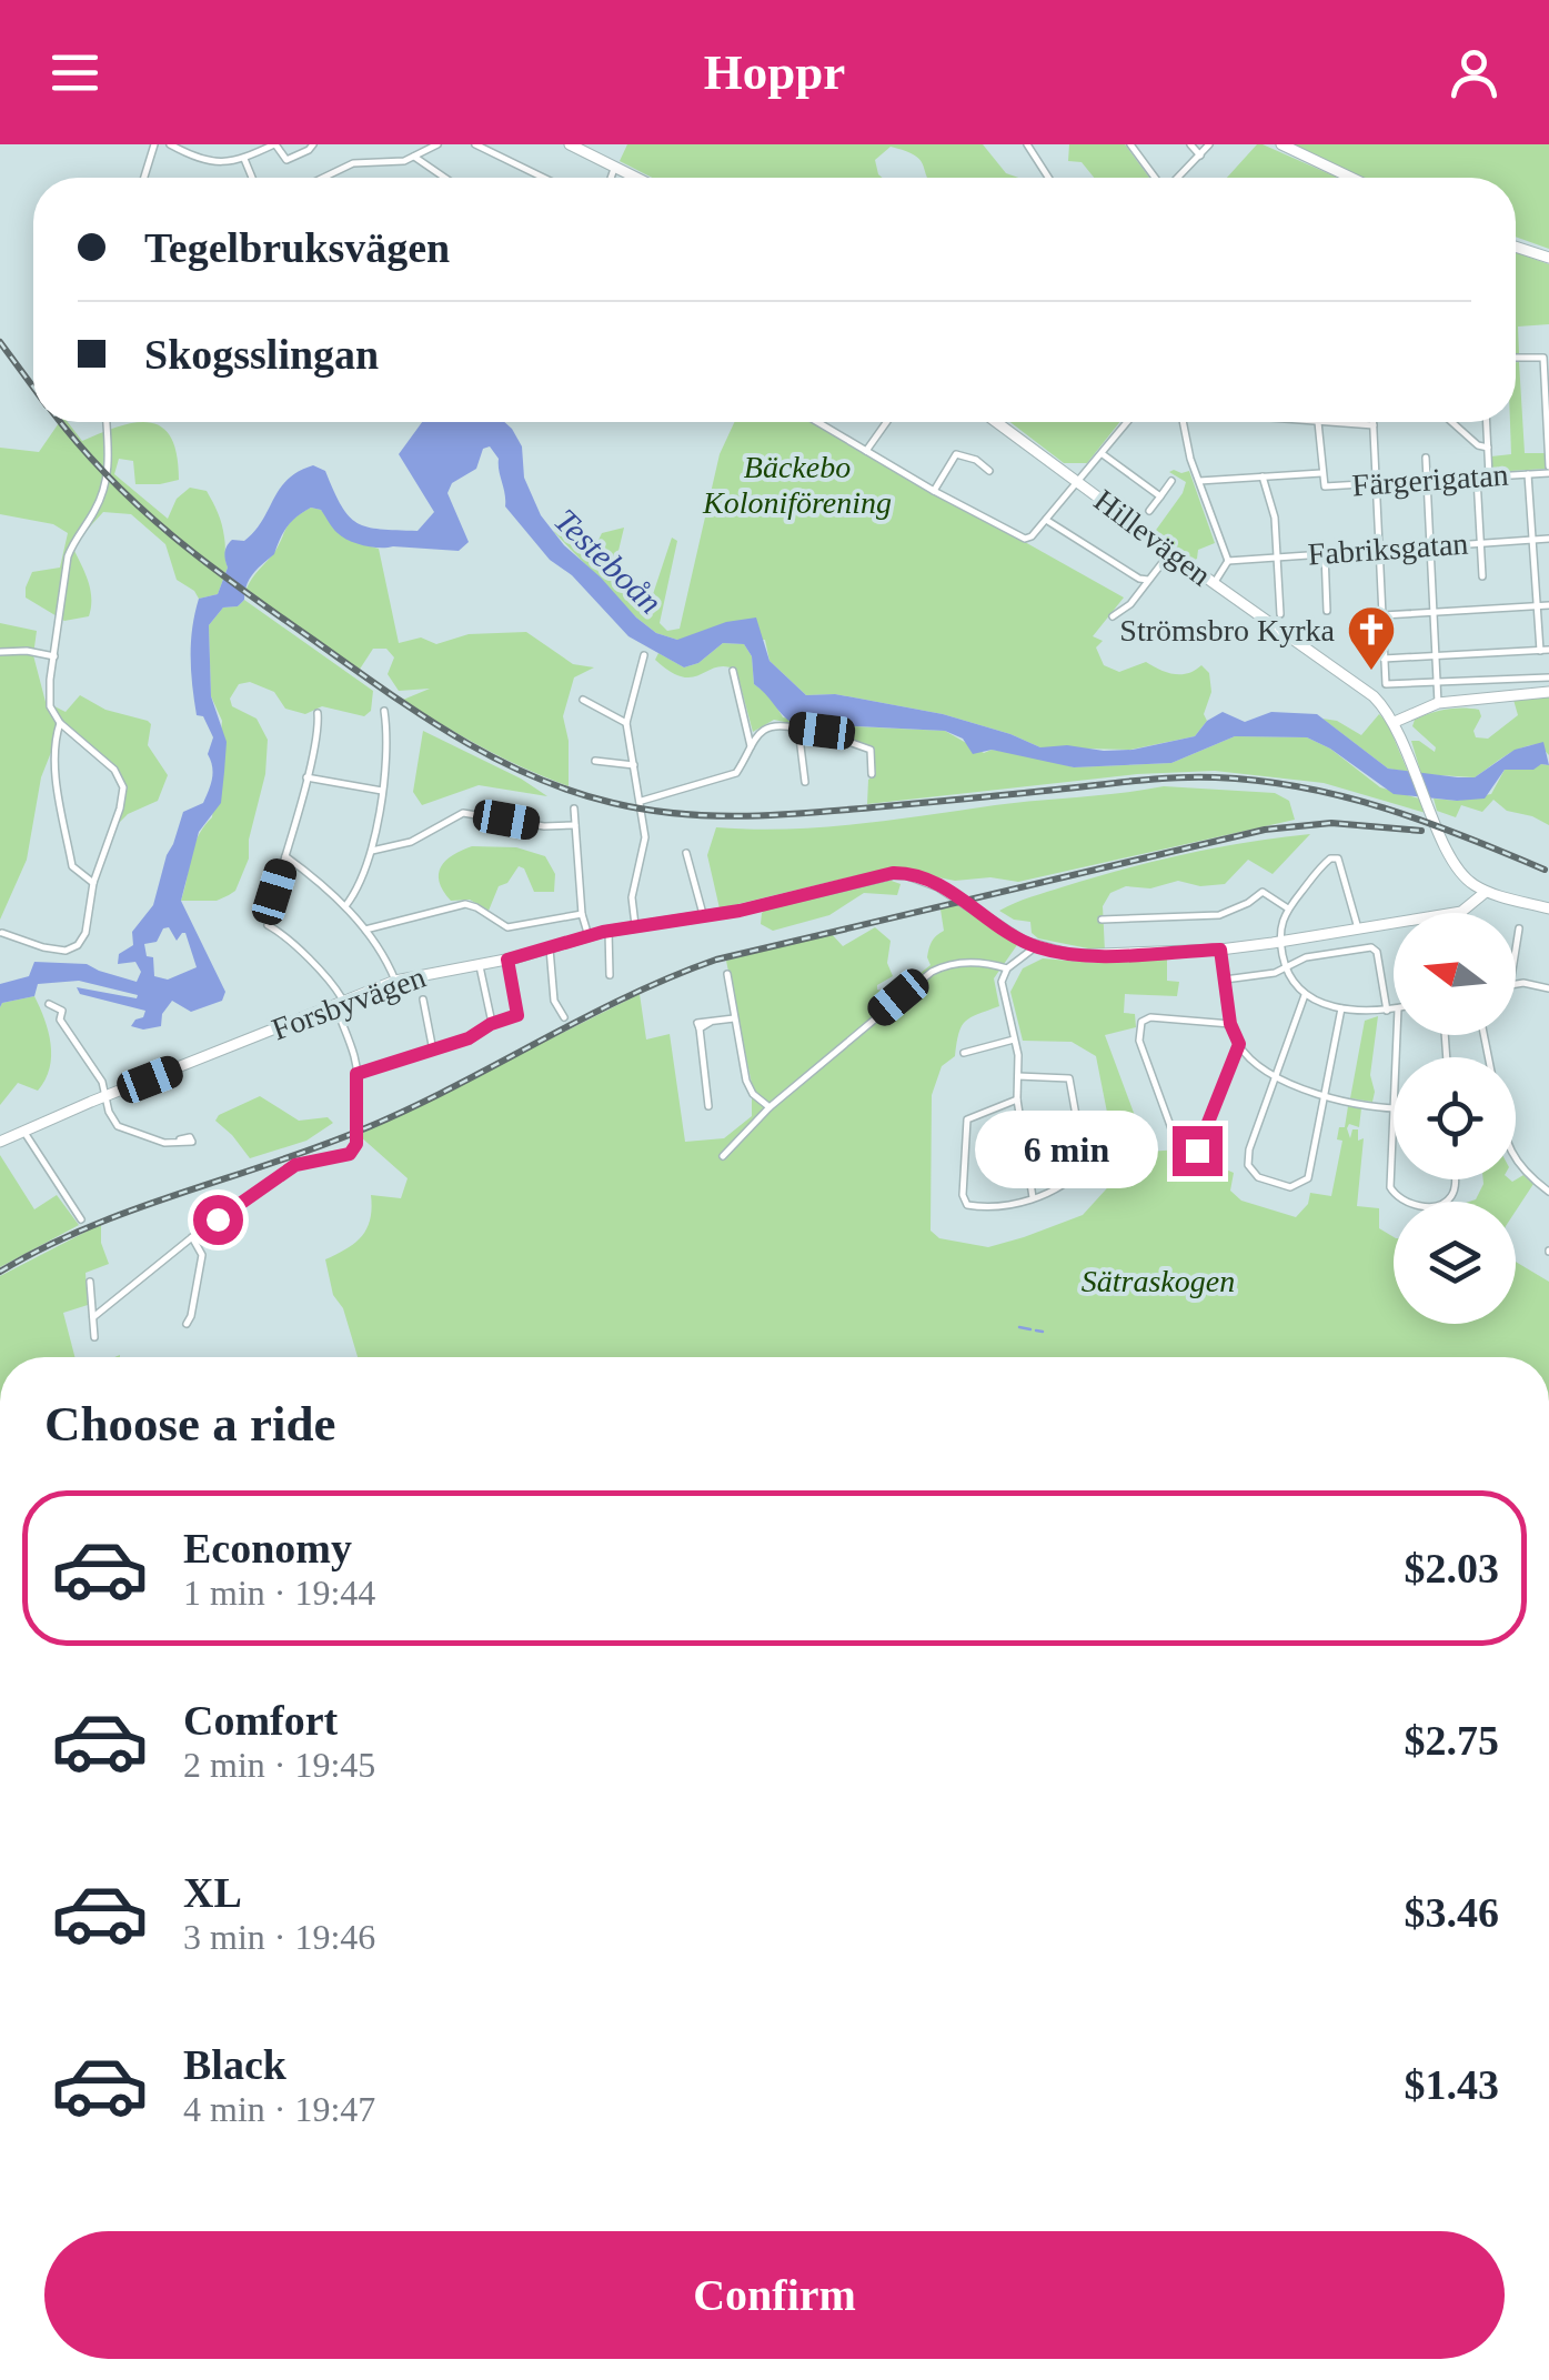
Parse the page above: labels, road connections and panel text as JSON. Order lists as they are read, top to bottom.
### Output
{
  "streets": {
    "street": [
      "Färgerigatan",
      "Hillevägen",
      "Fabriksgatan",
      "Forsbyvägen"
    ]
  },
  "water": ["Testeboån"],
  "parks": ["Bäckebo Koloniförening", "Sätraskogen"],
  "places": {
    "church": ["Strömsbro Kyrka"]
  },
  "north": "left",
  "page": {
    "header": "Hoppr",
    "banner": ["Tegelbruksvägen", "Skogsslingan"],
    "bubble": "6 min",
    "heading": "Choose a ride",
    "list": [
      {
        "name": "Economy",
        "note": "1 min · 19:44",
        "value": "$2.03"
      },
      {
        "name": "Comfort",
        "note": "2 min · 19:45",
        "value": "$2.75"
      },
      {
        "name": "XL",
        "note": "3 min · 19:46",
        "value": "$3.46"
      },
      {
        "name": "Black",
        "note": "4 min · 19:47",
        "value": "$1.43"
      }
    ],
    "buttons": "Confirm"
  }
}
